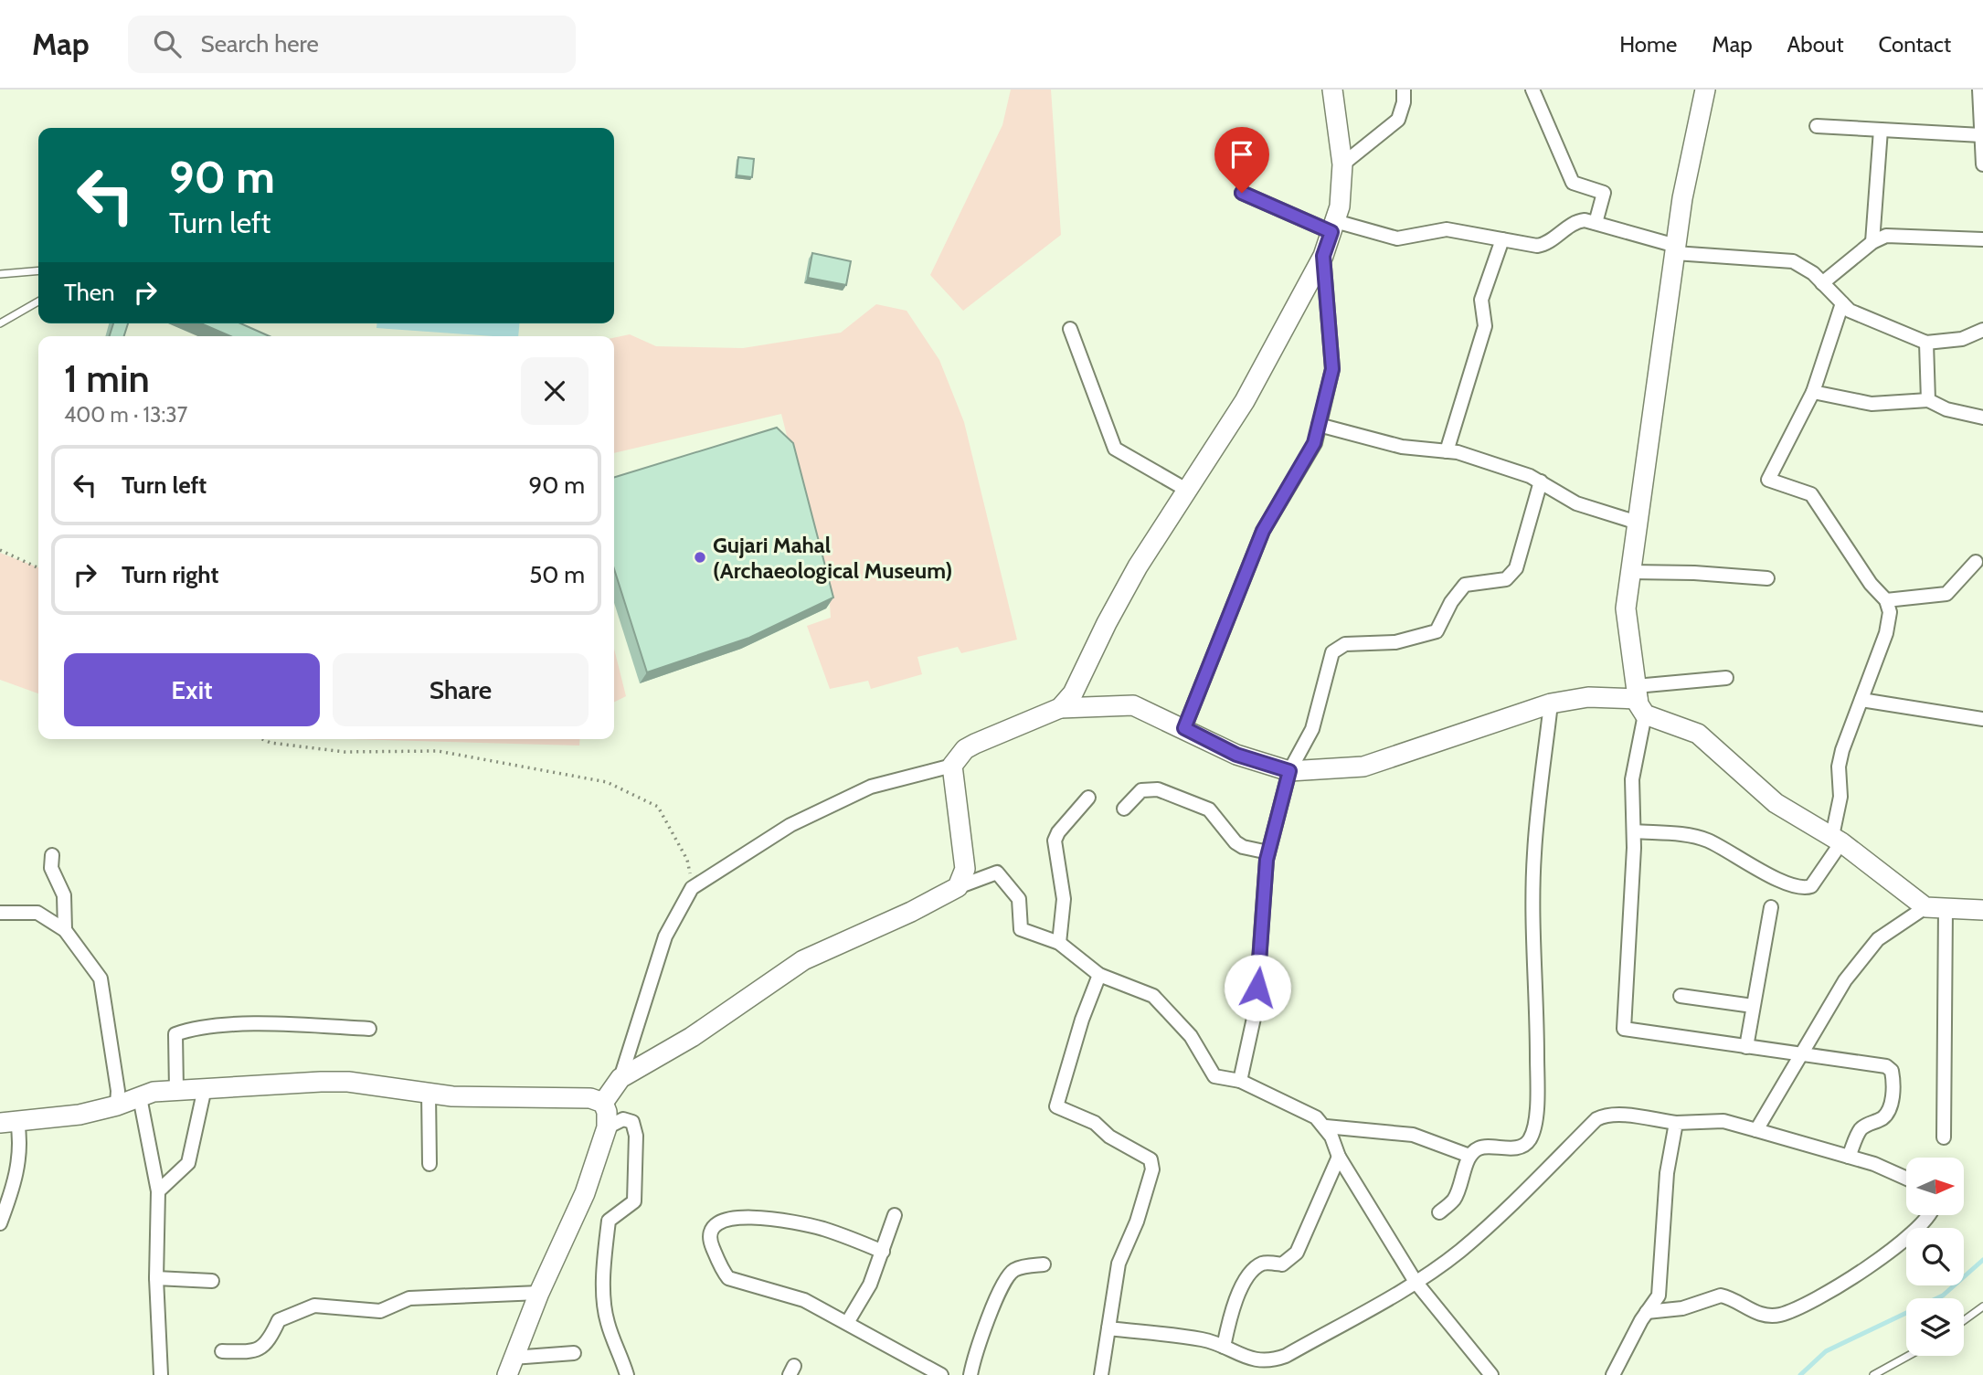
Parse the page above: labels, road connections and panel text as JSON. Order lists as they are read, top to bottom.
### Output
{
  "places": ["Gujari Mahal (Archaeological Museum)"],
  "north": "right",
  "page": {
    "header": "Map",
    "search": "Search here",
    "nav": [
      "Home",
      "Map",
      "About",
      "Contact"
    ],
    "turn": ["90 m", "Turn left"],
    "then": "Then",
    "heading": ["1 min", "400 m · 13:37"],
    "list": [
      {
        "name": "Turn left",
        "value": "90 m"
      },
      {
        "name": "Turn right",
        "value": "50 m"
      }
    ],
    "buttons": ["Exit", "Share"]
  }
}
